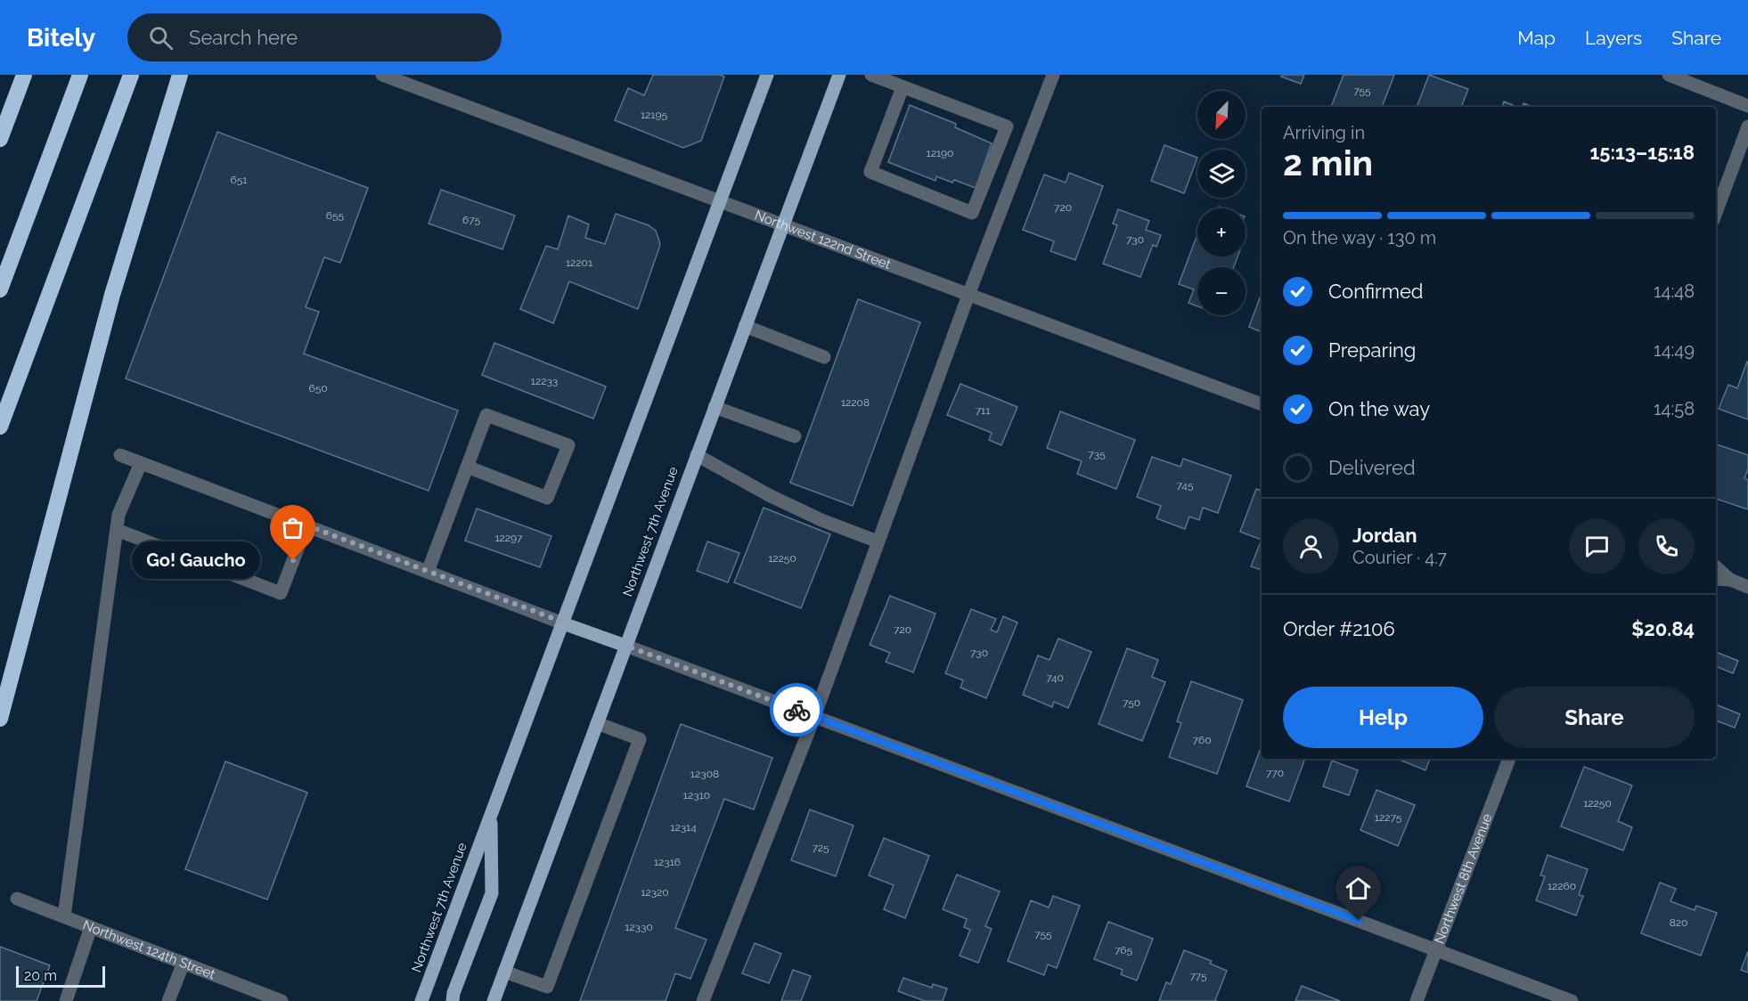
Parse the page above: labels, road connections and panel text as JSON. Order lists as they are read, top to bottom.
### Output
{
  "streets": {
    "main road": ["Northwest 7th Avenue"],
    "street": ["Northwest 122nd Street", "Northwest 8th Avenue", "Northwest 124th Street"]
  },
  "crossings": [
    ["Northwest 122nd Street", "Northwest 7th Avenue"]
  ],
  "places": ["Go! Gaucho"],
  "house_numbers": [
    "755",
    "12195",
    "12190",
    "651",
    "720",
    "655",
    "675",
    "730",
    "12201",
    "12233",
    "650",
    "12208",
    "711",
    "735",
    "745",
    "12297",
    "12250",
    "720",
    "730",
    "740",
    "750",
    "760",
    "770",
    "12308",
    "12310",
    "12250",
    "12275",
    "12314",
    "725",
    "12316",
    "12260",
    "12320",
    "820",
    "12330",
    "755",
    "765",
    "775"
  ],
  "scale_bar": "20 m",
  "north": "bottom left",
  "page": {
    "header": "Bitely",
    "search": "Search here",
    "nav": ["Map", "Layers", "Share"],
    "map_buttons": ["+", "−"],
    "heading": ["2 min", "Arriving in", "15:13–15:18"],
    "panel": [
      "Jordan",
      "Courier · 4.7",
      "Order #2106",
      "$20.84"
    ],
    "bar": "On the way · 130 m",
    "list": [
      ["Confirmed", "14:48"],
      ["Preparing", "14:49"],
      ["On the way", "14:58"],
      "Delivered"
    ],
    "bubble": "Go! Gaucho",
    "buttons": ["Help", "Share"],
    "scale": "20 m"
  }
}
